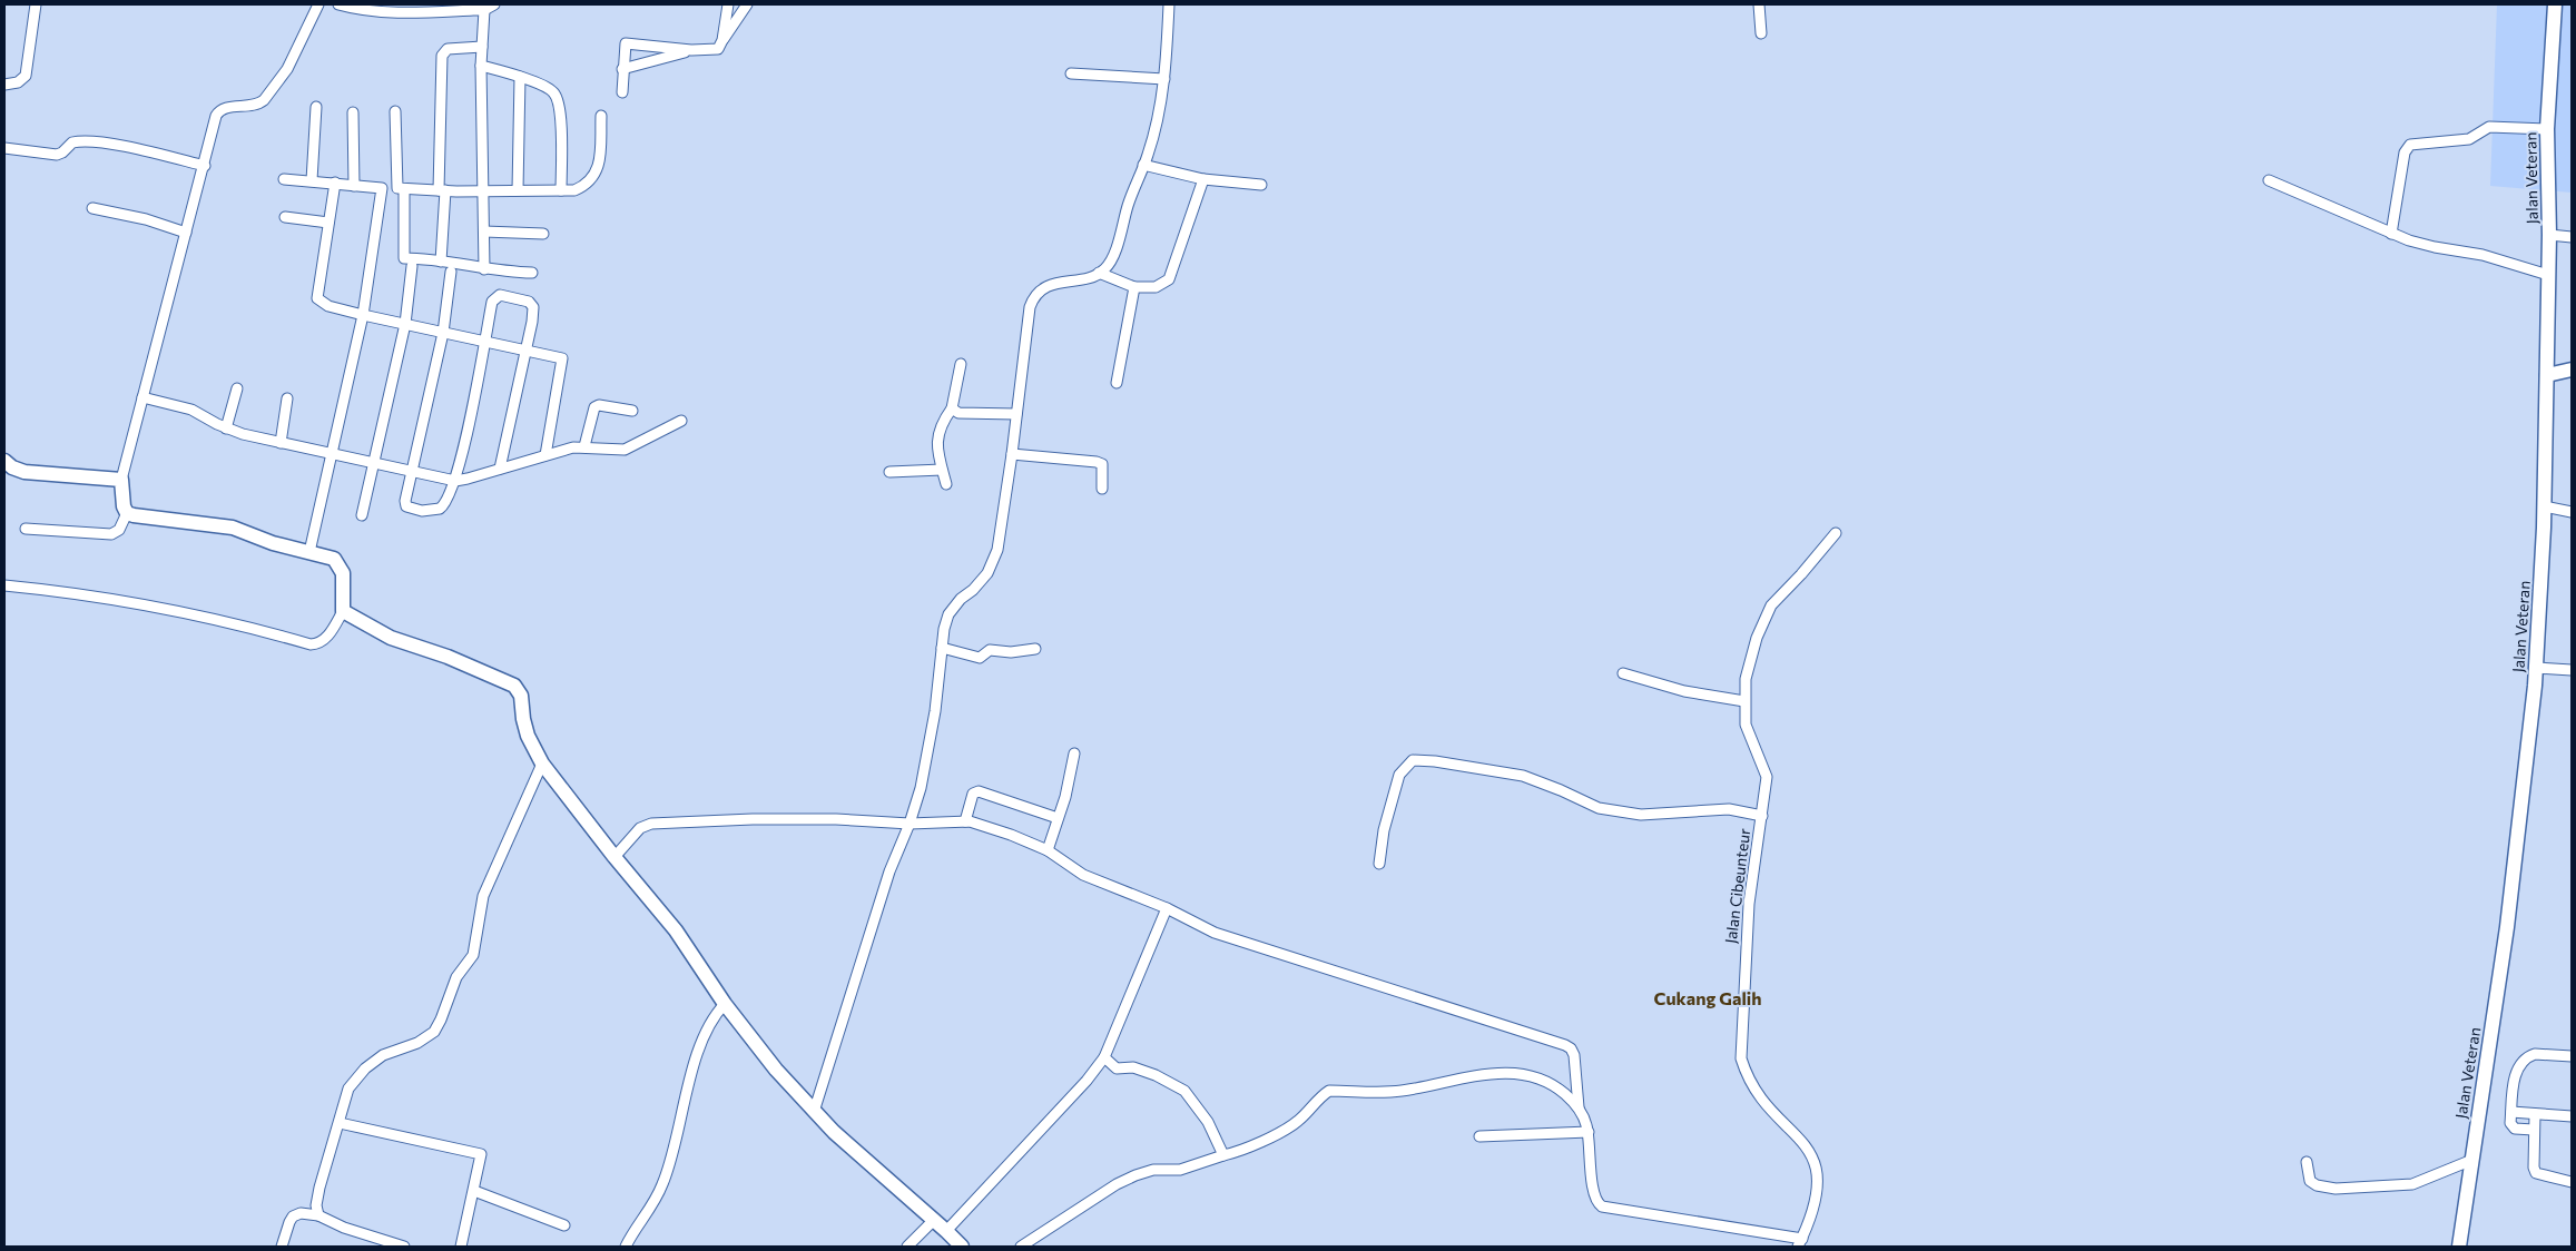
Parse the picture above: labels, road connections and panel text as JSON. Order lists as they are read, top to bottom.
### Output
{
  "streets": {
    "street": ["Jalan Veteran", "Jalan Cibeunteur"]
  },
  "districts": ["Cukang Galih"]
}
